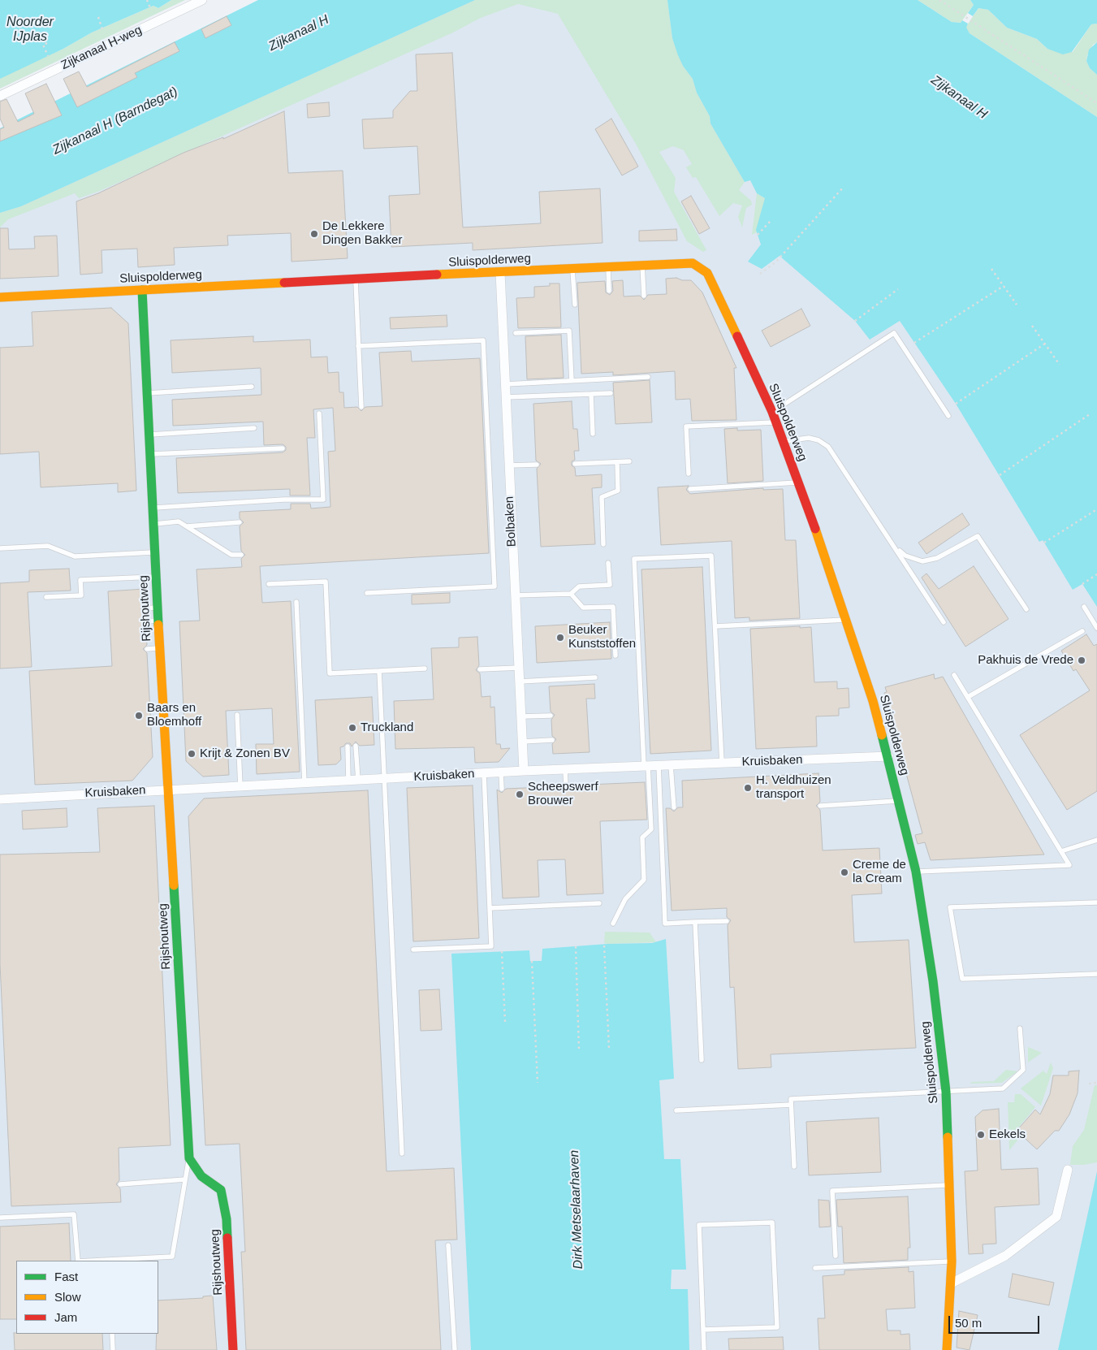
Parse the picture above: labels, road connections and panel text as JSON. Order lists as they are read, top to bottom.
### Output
{
  "streets": {
    "street": [
      "Zijkanaal H-weg",
      "Sluispolderweg",
      "Bolbaken",
      "Rijshoutweg",
      "Kruisbaken"
    ]
  },
  "crossings": [
    ["Sluispolderweg", "Bolbaken"],
    ["Sluispolderweg", "Rijshoutweg"],
    ["Sluispolderweg", "Kruisbaken"],
    ["Bolbaken", "Kruisbaken"],
    ["Rijshoutweg", "Kruisbaken"]
  ],
  "water": [
    "Noorder IJplas",
    "Zijkanaal H",
    "Zijkanaal H (Barndegat)",
    "Dirk Metselaarhaven"
  ],
  "places": [
    "De Lekkere Dingen Bakker",
    "Beuker Kunststoffen",
    "Pakhuis de Vrede",
    "Baars en Bloemhoff",
    "Truckland",
    "Krijt & Zonen BV",
    "H. Veldhuizen transport",
    "Scheepswerf Brouwer",
    "Creme de la Cream",
    "Eekels"
  ],
  "legend": ["Fast", "Slow", "Jam"],
  "scale_bar": "50 m"
}
